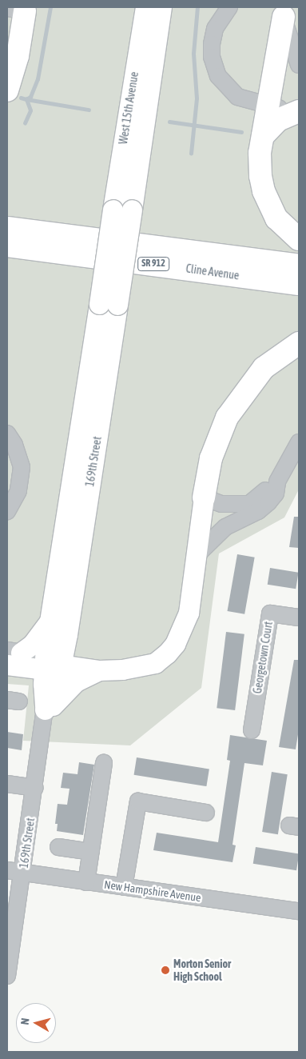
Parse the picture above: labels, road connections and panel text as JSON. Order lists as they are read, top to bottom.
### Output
{
  "streets": {
    "highway": ["SR 912", "Cline Avenue"],
    "main road": ["West 15th Avenue", "169th Street"],
    "street": ["Georgetown Court", "New Hampshire Avenue"]
  },
  "crossings": [
    ["West 15th Avenue", "169th Street"],
    ["169th Street", "New Hampshire Avenue"]
  ],
  "places": ["Morton Senior High School"],
  "north": "left"
}
